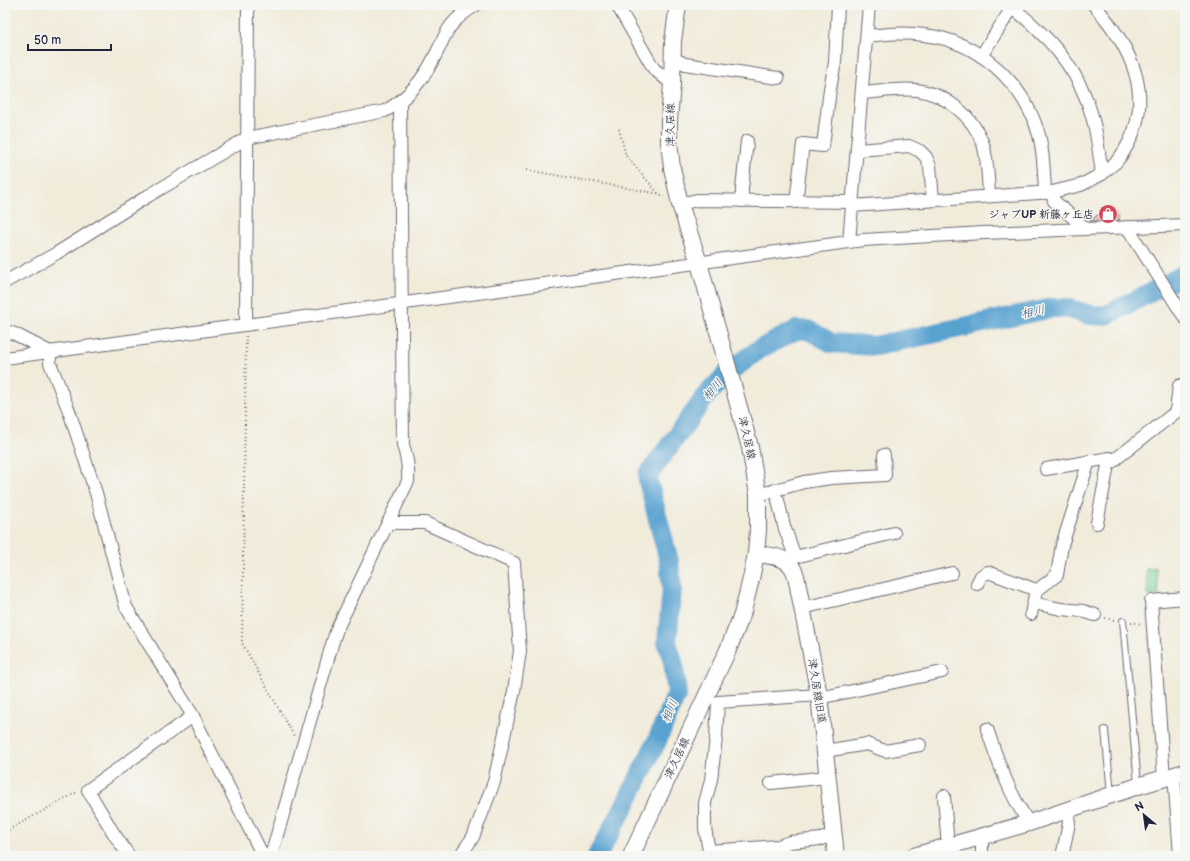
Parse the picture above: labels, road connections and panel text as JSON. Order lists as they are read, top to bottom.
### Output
{
  "streets": {
    "main road": ["津久居線", "津久居線旧道"]
  },
  "water": ["相川"],
  "places": {
    "shop": ["ジャブUP 新藤ヶ丘店"]
  },
  "scale_bar": "50 m",
  "north": "top left"
}
